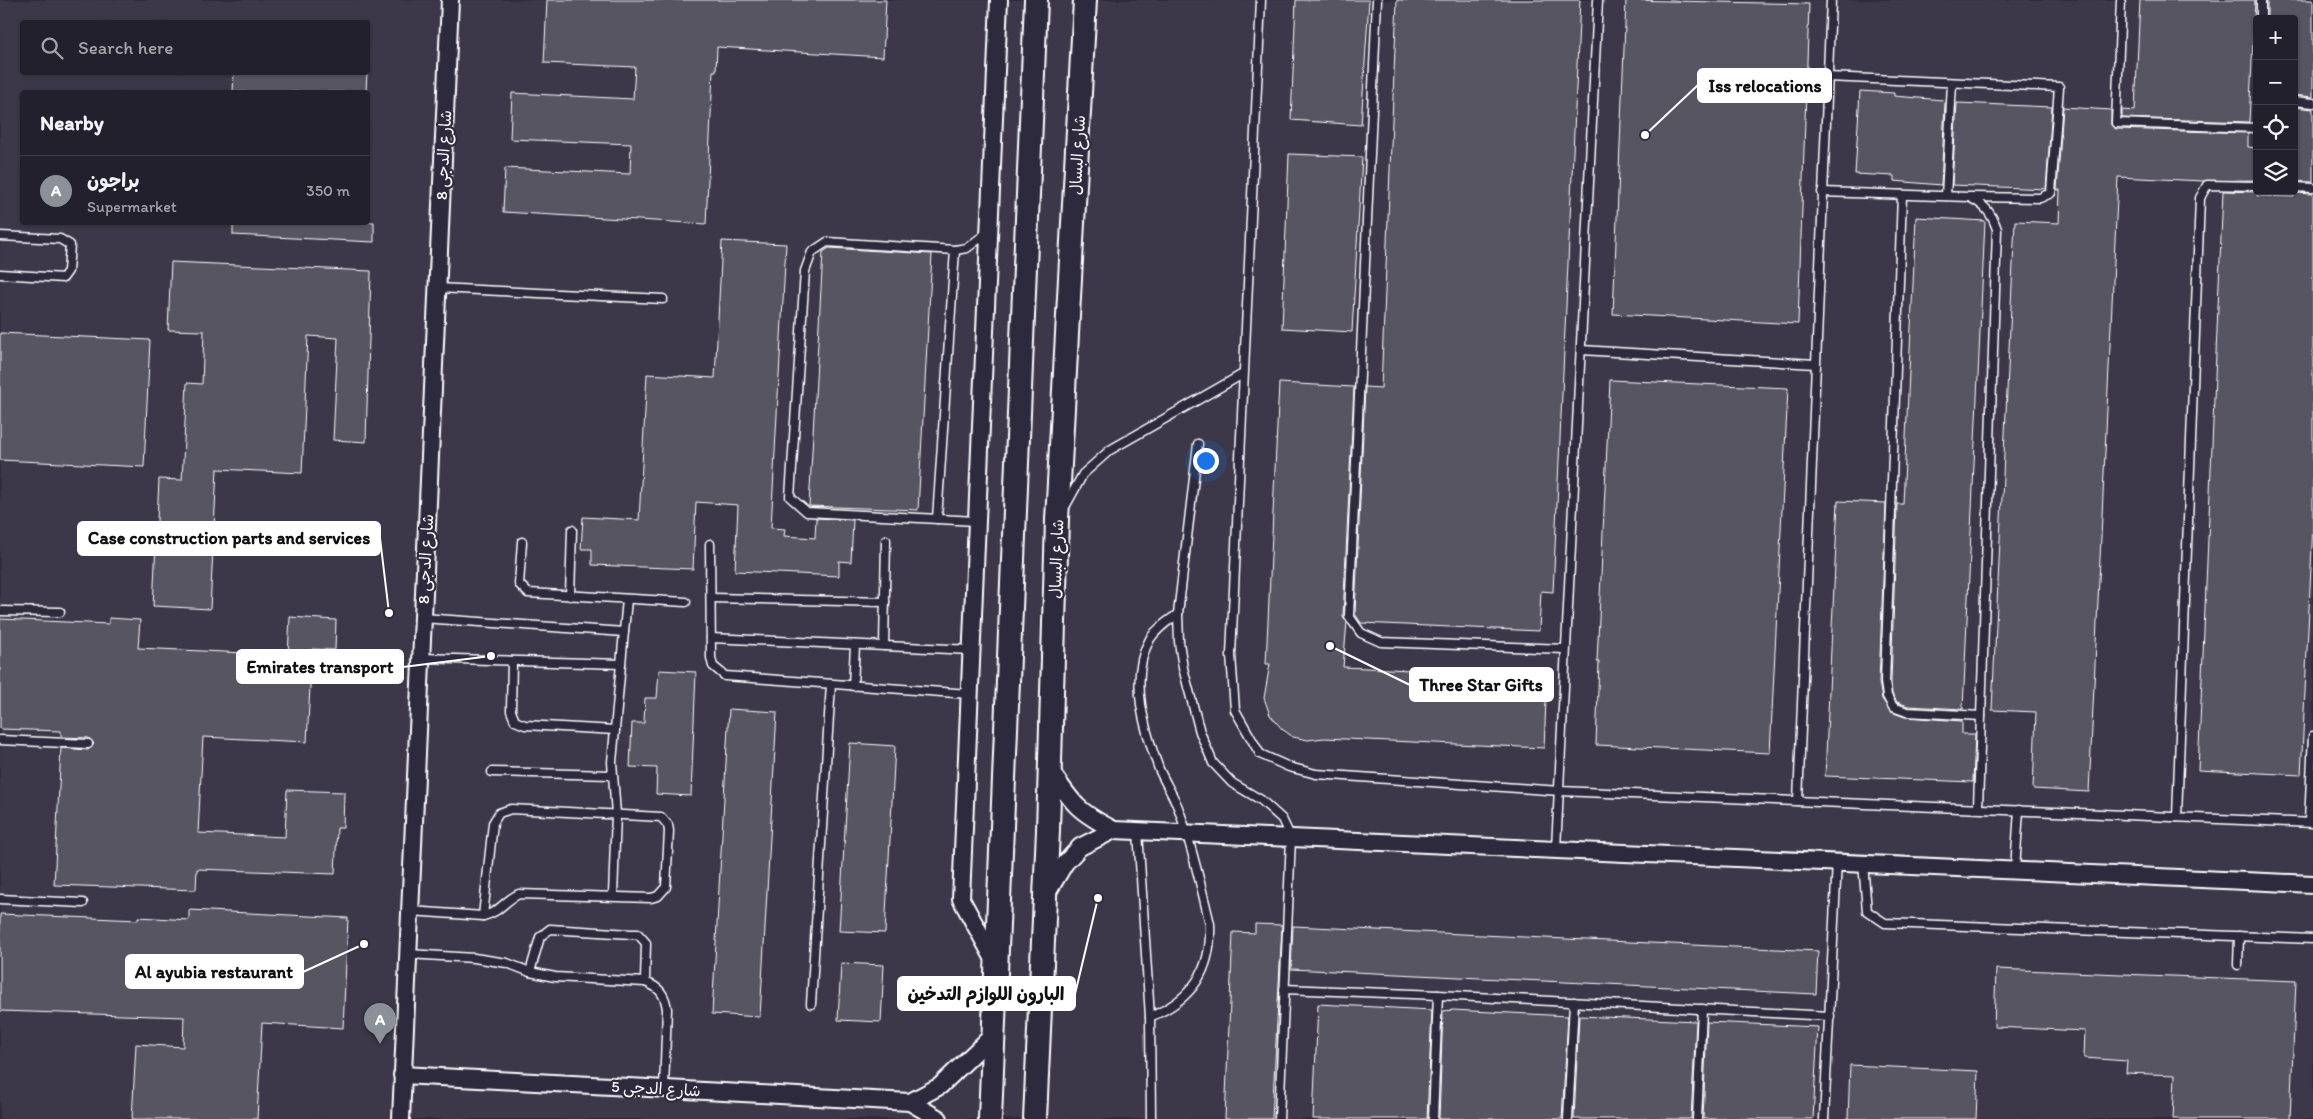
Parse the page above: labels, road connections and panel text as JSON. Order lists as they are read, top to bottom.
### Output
{
  "streets": {
    "street": ["شارع الدجى 8", "شارع البسال", "شارع الدجى 5"]
  },
  "crossings": [
    ["شارع الدجى 8", "شارع الدجى 5"]
  ],
  "places": [
    "Iss relocations",
    "Case construction parts and services",
    "Three Star Gifts",
    "Emirates transport",
    "البارون اللوازم التدخين",
    "Al ayubia restaurant"
  ],
  "page": {
    "map_buttons": ["+", "−"],
    "search": "Search here",
    "heading": "Nearby",
    "list": [
      {
        "mark": "A",
        "name": "براجون",
        "note": "Supermarket",
        "value": "350 m"
      }
    ],
    "pins": "A"
  }
}
